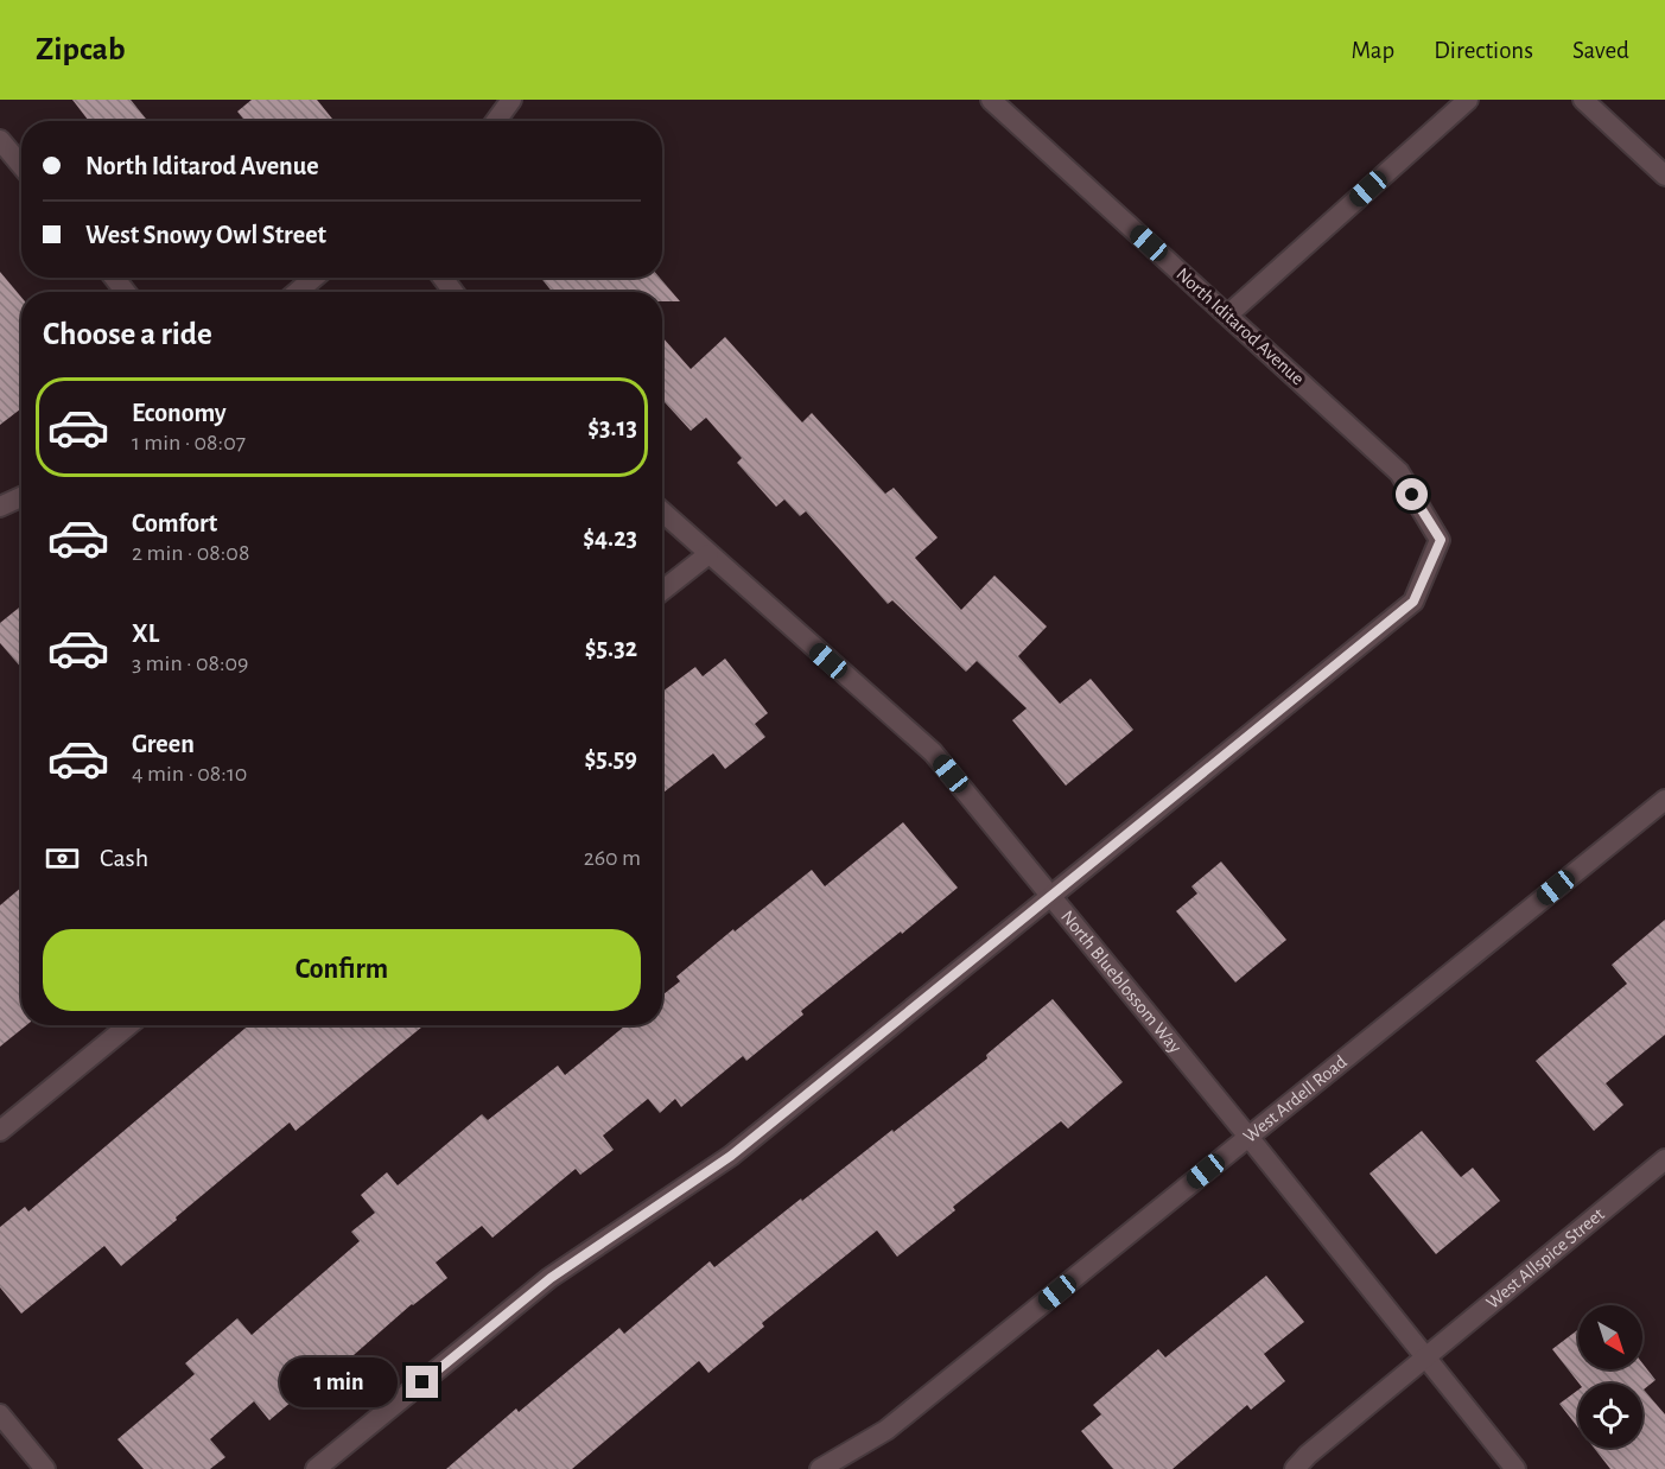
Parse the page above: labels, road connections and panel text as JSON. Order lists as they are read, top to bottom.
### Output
{
  "streets": {
    "street": [
      "North Iditarod Avenue",
      "North Blueblossom Way",
      "West Ardell Road",
      "West Allspice Street"
    ]
  },
  "crossings": [
    ["North Iditarod Avenue", "North Blueblossom Way"],
    ["North Blueblossom Way", "West Ardell Road"],
    ["North Blueblossom Way", "West Allspice Street"]
  ],
  "north": "bottom right",
  "page": {
    "header": "Zipcab",
    "nav": ["Map", "Directions", "Saved"],
    "banner": ["North Iditarod Avenue", "West Snowy Owl Street"],
    "heading": "Choose a ride",
    "list": [
      {
        "name": "Economy",
        "note": "1 min · 08:07",
        "value": "$3.13"
      },
      {
        "name": "Comfort",
        "note": "2 min · 08:08",
        "value": "$4.23"
      },
      {
        "name": "XL",
        "note": "3 min · 08:09",
        "value": "$5.32"
      },
      {
        "name": "Green",
        "note": "4 min · 08:10",
        "value": "$5.59"
      }
    ],
    "pay": ["Cash", "260 m"],
    "buttons": "Confirm",
    "bubble": "1 min"
  }
}
